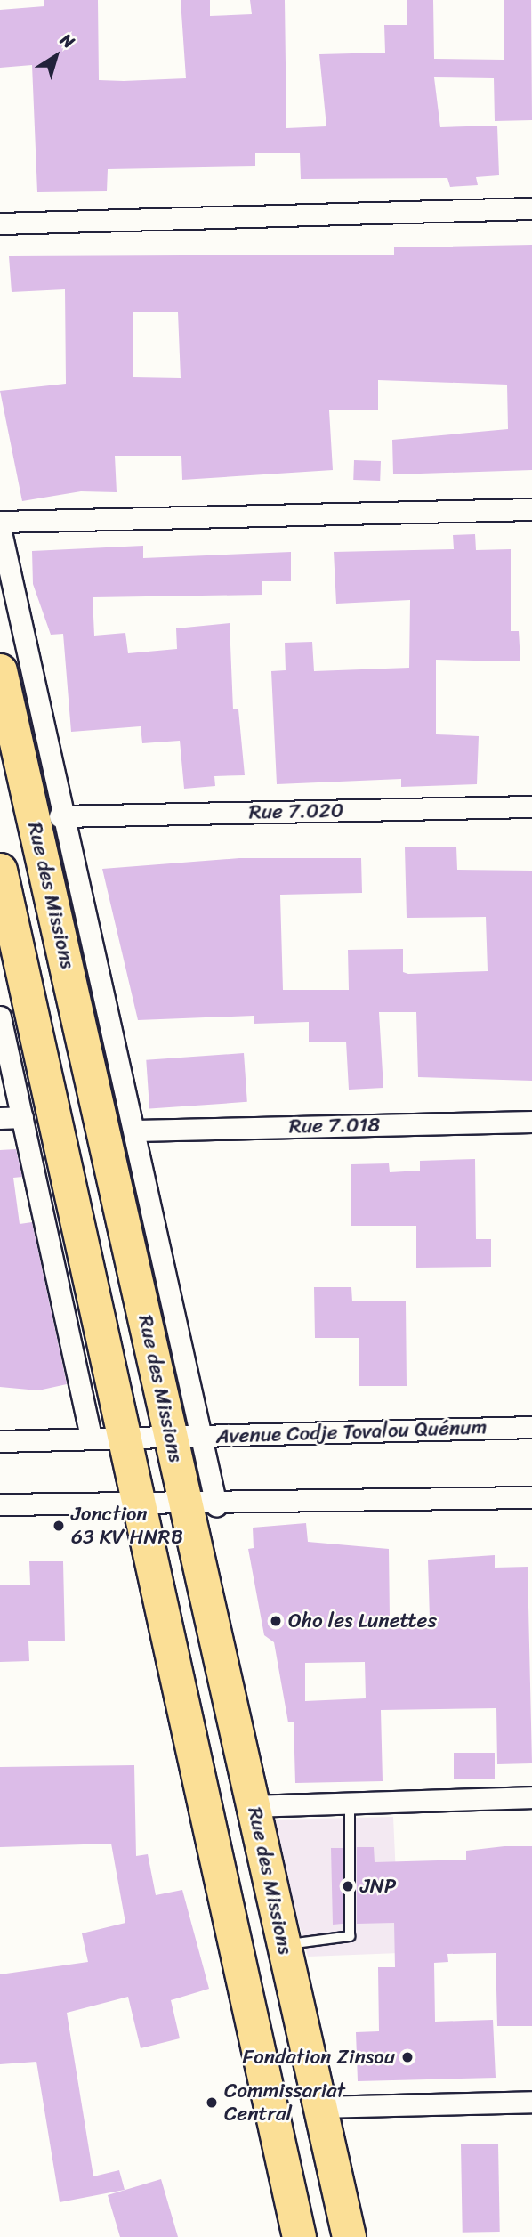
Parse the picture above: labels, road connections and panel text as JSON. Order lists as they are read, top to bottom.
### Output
{
  "streets": {
    "highway": ["Rue des Missions"],
    "street": ["Rue 7.020", "Rue 7.018", "Avenue Codje Tovalou Quénum"]
  },
  "crossings": [
    ["Rue des Missions", "Avenue Codje Tovalou Quénum"]
  ],
  "places": [
    "Jonction 63 KV HNRB",
    "Oho les Lunettes",
    "JNP",
    "Fondation Zinsou",
    "Commissariat Central"
  ],
  "north": "top right"
}
